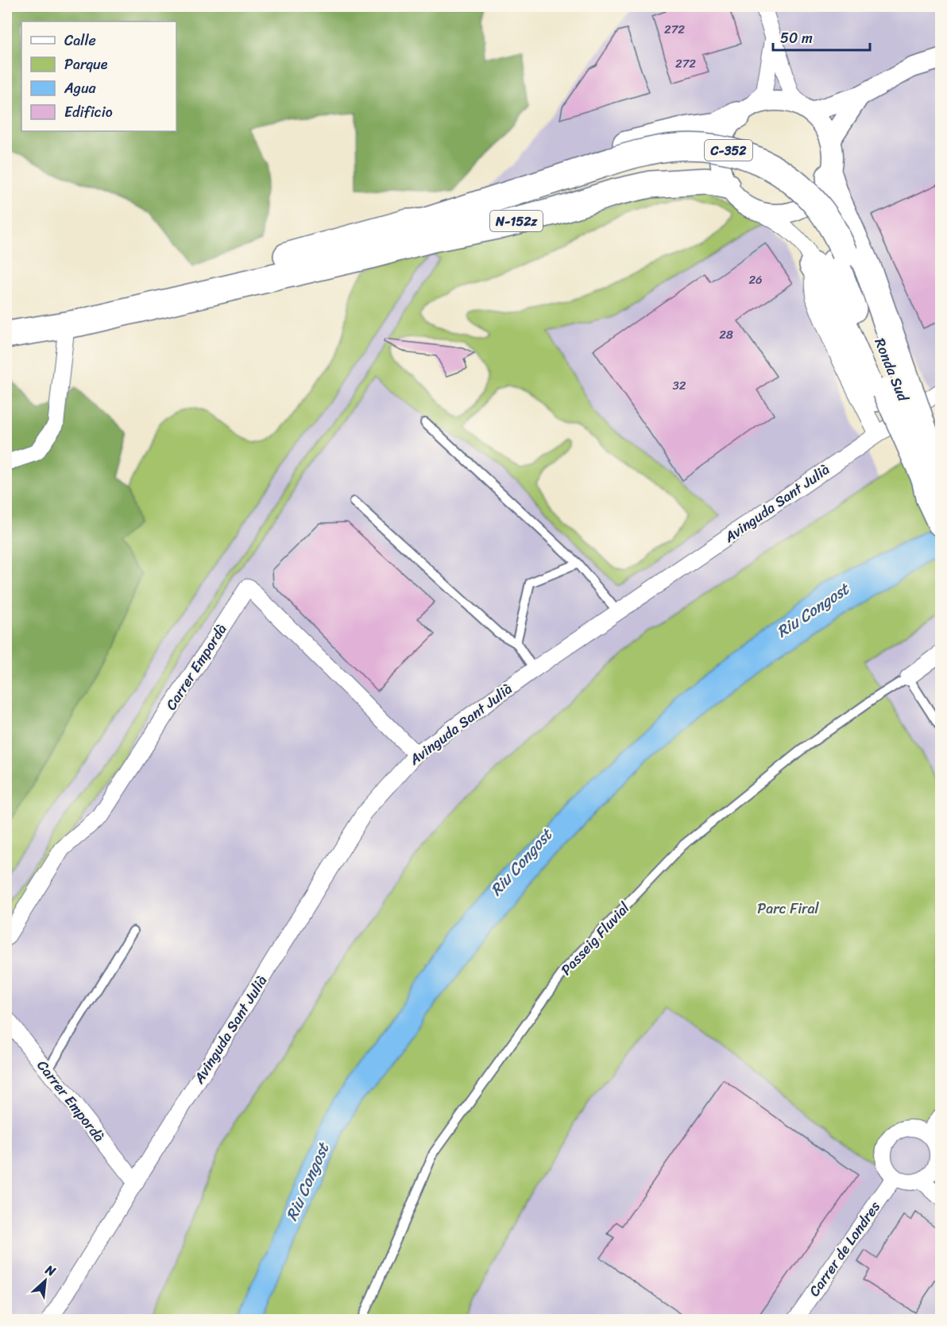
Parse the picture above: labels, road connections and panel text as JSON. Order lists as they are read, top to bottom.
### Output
{
  "streets": {
    "highway": ["C-352", "N-152z", "Ronda Sud"],
    "street": [
      "Avinguda Sant Julià",
      "Carrer Empordà",
      "Passeig Fluvial",
      "Carrer de Londres"
    ]
  },
  "crossings": [
    ["C-352", "N-152z"],
    ["C-352", "Ronda Sud"],
    ["Avinguda Sant Julià", "Carrer Empordà"]
  ],
  "water": ["Riu Congost"],
  "parks": ["Parc Firal"],
  "house_numbers": [
    "272",
    "272",
    "26",
    "28",
    "32"
  ],
  "legend": [
    "Calle",
    "Parque",
    "Agua",
    "Edificio"
  ],
  "scale_bar": "50 m",
  "north": "top right"
}
